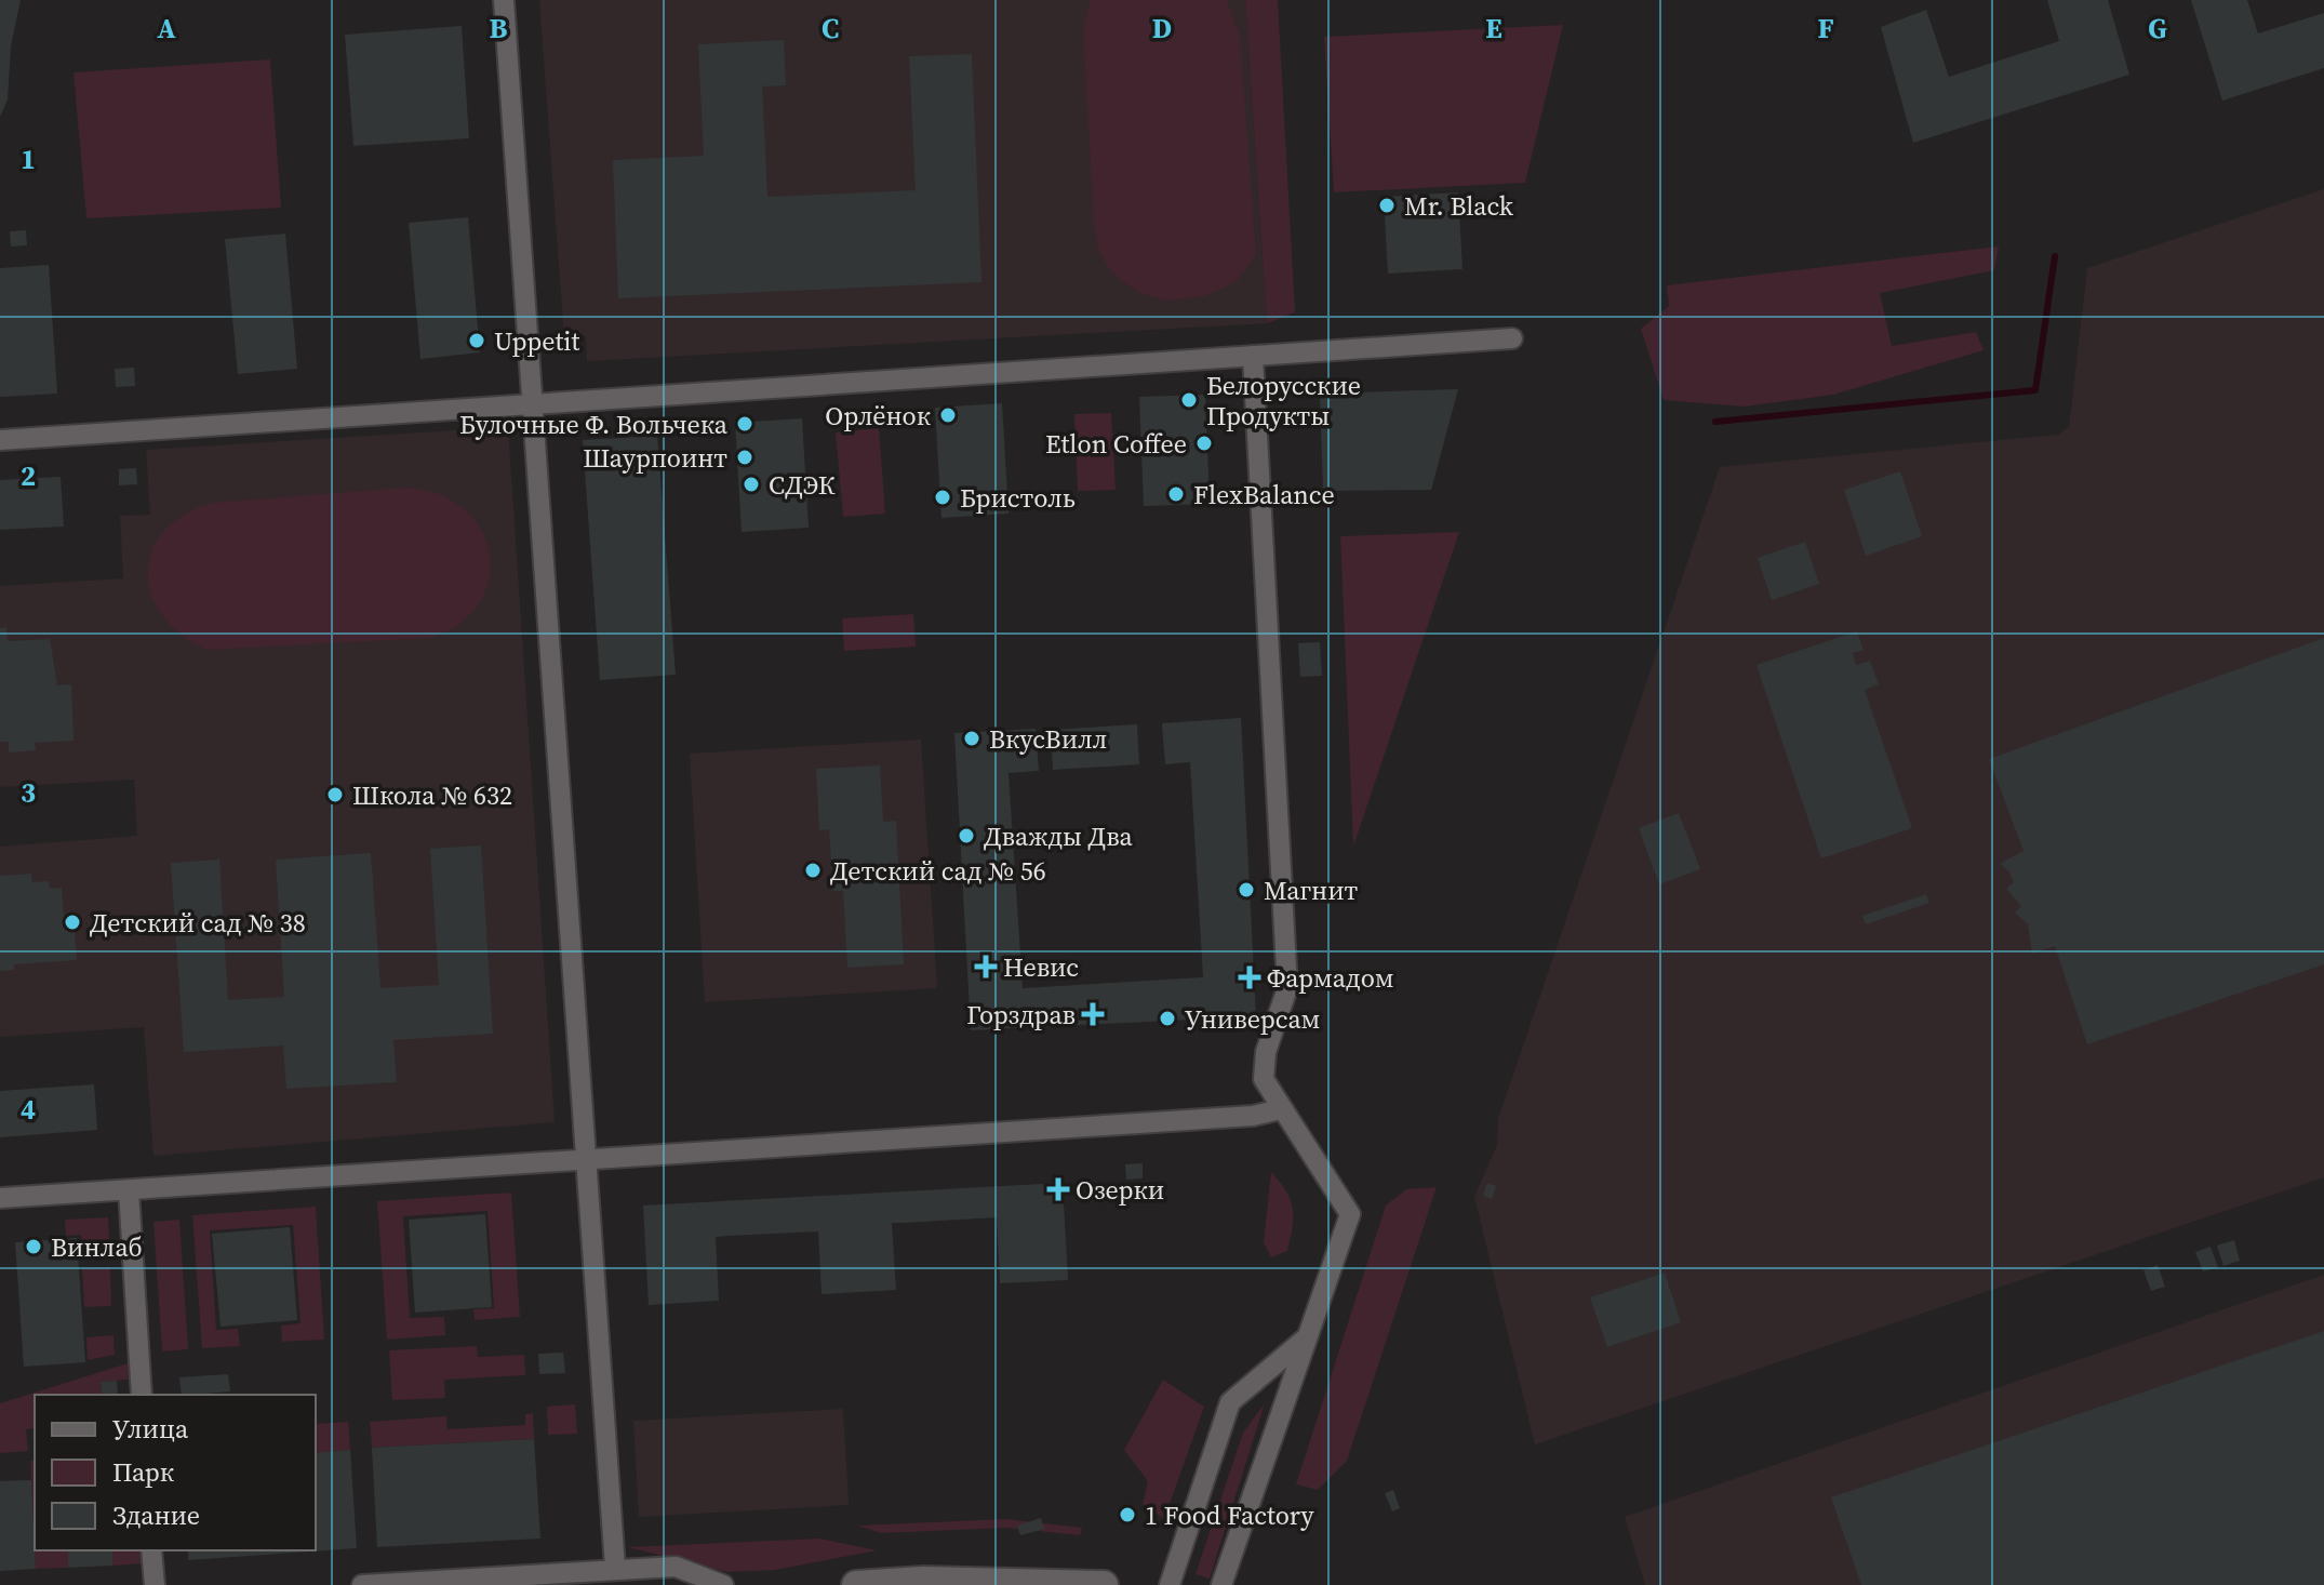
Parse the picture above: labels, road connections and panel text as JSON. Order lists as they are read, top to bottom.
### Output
{
  "places": {
    "other": [
      "Mr. Black",
      "Uppetit",
      "Белорусские Продукты",
      "Орлёнок",
      "Булочные Ф. Вольчека",
      "Etlon Coffee",
      "Шаурпоинт",
      "СДЭК",
      "FlexBalance",
      "Бристоль",
      "ВкусВилл",
      "Школа № 632",
      "Дважды Два",
      "Детский сад № 56",
      "Магнит",
      "Детский сад № 38",
      "Универсам",
      "Винлаб",
      "1 Food Factory"
    ],
    "health": [
      "Невис",
      "Фармадом",
      "Горздрав",
      "Озерки"
    ]
  },
  "legend": ["Улица", "Парк", "Здание"],
  "grid": {
    "columns": [
      "A",
      "B",
      "C",
      "D",
      "E",
      "F",
      "G"
    ],
    "rows": [
      "1",
      "2",
      "3",
      "4"
    ]
  }
}
